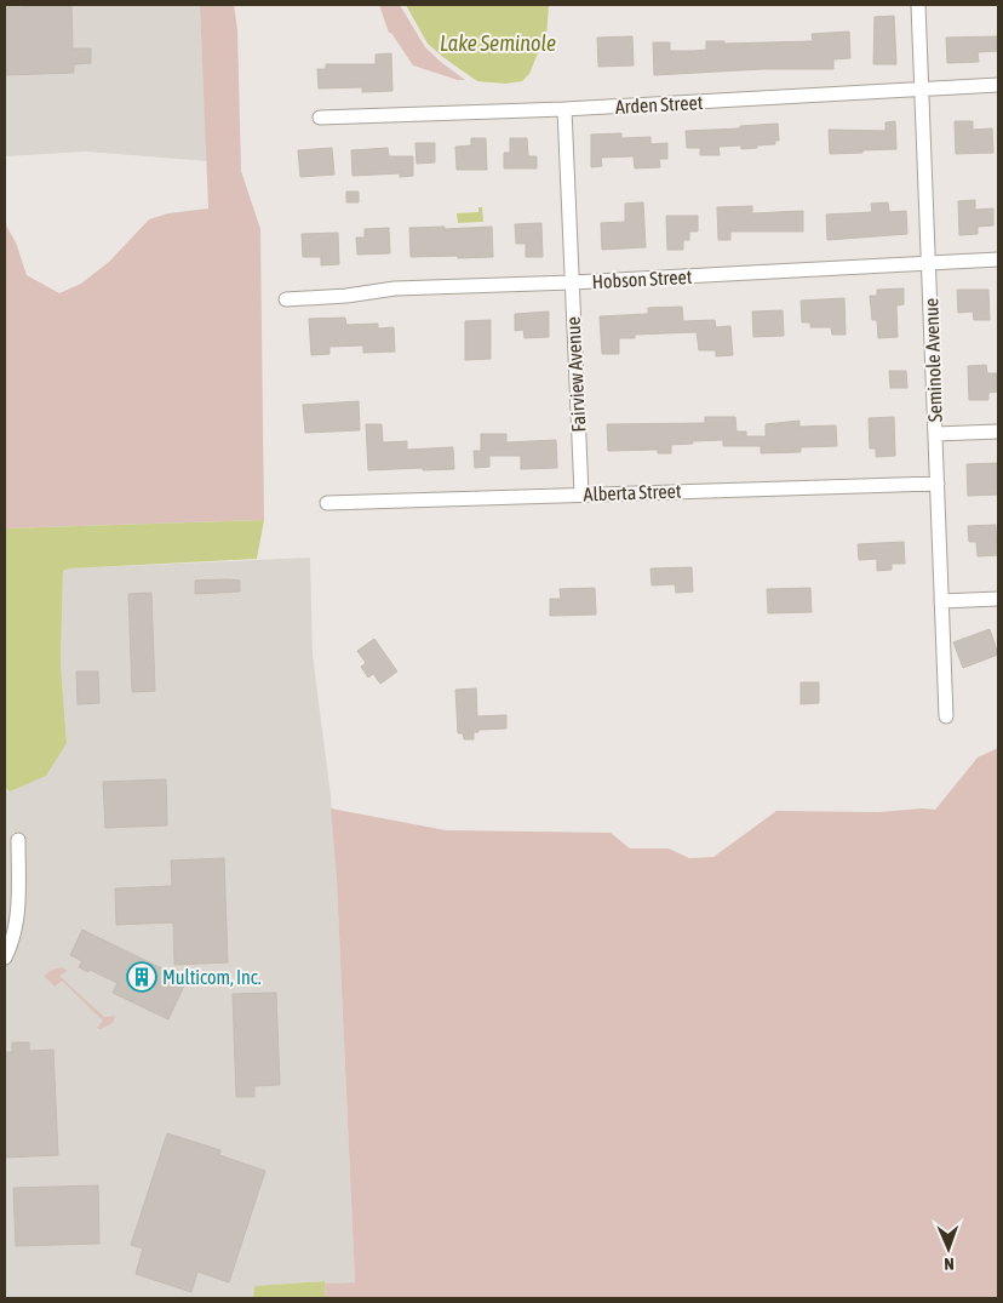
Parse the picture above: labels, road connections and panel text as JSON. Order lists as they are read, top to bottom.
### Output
{
  "streets": {
    "street": [
      "Arden Street",
      "Hobson Street",
      "Seminole Avenue",
      "Fairview Avenue",
      "Alberta Street"
    ]
  },
  "crossings": [
    ["Arden Street", "Seminole Avenue"],
    ["Arden Street", "Fairview Avenue"],
    ["Hobson Street", "Seminole Avenue"],
    ["Hobson Street", "Fairview Avenue"],
    ["Seminole Avenue", "Alberta Street"],
    ["Fairview Avenue", "Alberta Street"]
  ],
  "water": ["Lake Seminole"],
  "places": {
    "building": ["Multicom, Inc."]
  },
  "north": "bottom"
}
